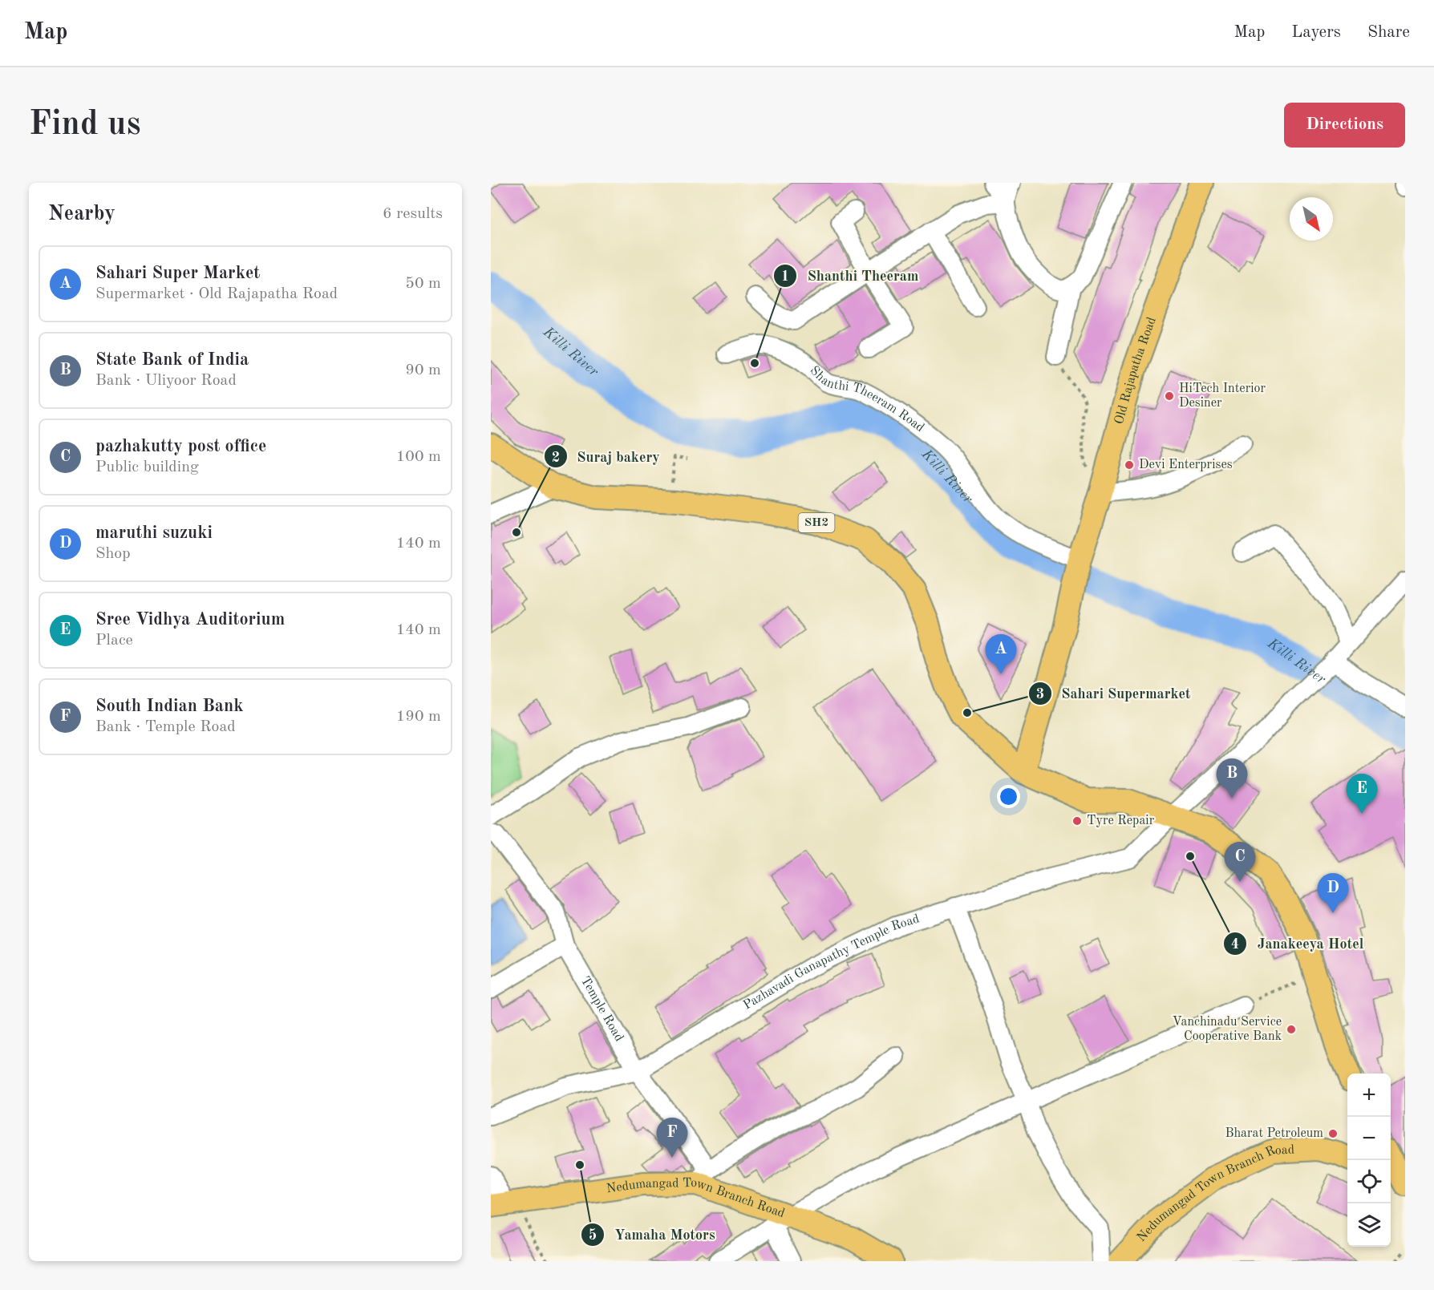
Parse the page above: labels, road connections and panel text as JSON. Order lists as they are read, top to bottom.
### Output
{
  "streets": {
    "main road": ["Old Rajapatha Road", "SH2", "Nedumangad Town Branch Road"],
    "street": ["Shanthi Theeram Road", "Pazhavadi Ganapathy Temple Road", "Temple Road"]
  },
  "crossings": [
    ["Old Rajapatha Road", "Shanthi Theeram Road"],
    ["Old Rajapatha Road", "SH2"],
    ["SH2", "Pazhavadi Ganapathy Temple Road"],
    ["Pazhavadi Ganapathy Temple Road", "Temple Road"],
    ["Temple Road", "Nedumangad Town Branch Road"]
  ],
  "water": ["Killi River"],
  "places": [
    "Shanthi Theeram",
    "HiTech Interior Desiner",
    "Devi Enterprises",
    "Suraj bakery",
    "Sahari Supermarket",
    "Tyre Repair",
    "Janakeeya Hotel",
    "Vanchinadu Service Cooperative Bank",
    "Bharat Petroleum",
    "Yamaha Motors"
  ],
  "north": "bottom right",
  "page": {
    "header": "Map",
    "nav": ["Map", "Layers", "Share"],
    "buttons": "Directions",
    "title": "Find us",
    "heading": ["Nearby", "6 results"],
    "list": [
      {
        "mark": "A",
        "name": "Sahari Super Market",
        "note": "Supermarket · Old Rajapatha Road",
        "value": "50 m"
      },
      {
        "mark": "B",
        "name": "State Bank of India",
        "note": "Bank · Uliyoor Road",
        "value": "90 m"
      },
      {
        "mark": "C",
        "name": "pazhakutty post office",
        "note": "Public building",
        "value": "100 m"
      },
      {
        "mark": "D",
        "name": "maruthi suzuki",
        "note": "Shop",
        "value": "140 m"
      },
      {
        "mark": "E",
        "name": "Sree Vidhya Auditorium",
        "note": "Place",
        "value": "140 m"
      },
      {
        "mark": "F",
        "name": "South Indian Bank",
        "note": "Bank · Temple Road",
        "value": "190 m"
      }
    ],
    "pins": [
      "A",
      "B",
      "E",
      "C",
      "D",
      "F"
    ],
    "map_buttons": ["+", "−"]
  }
}
